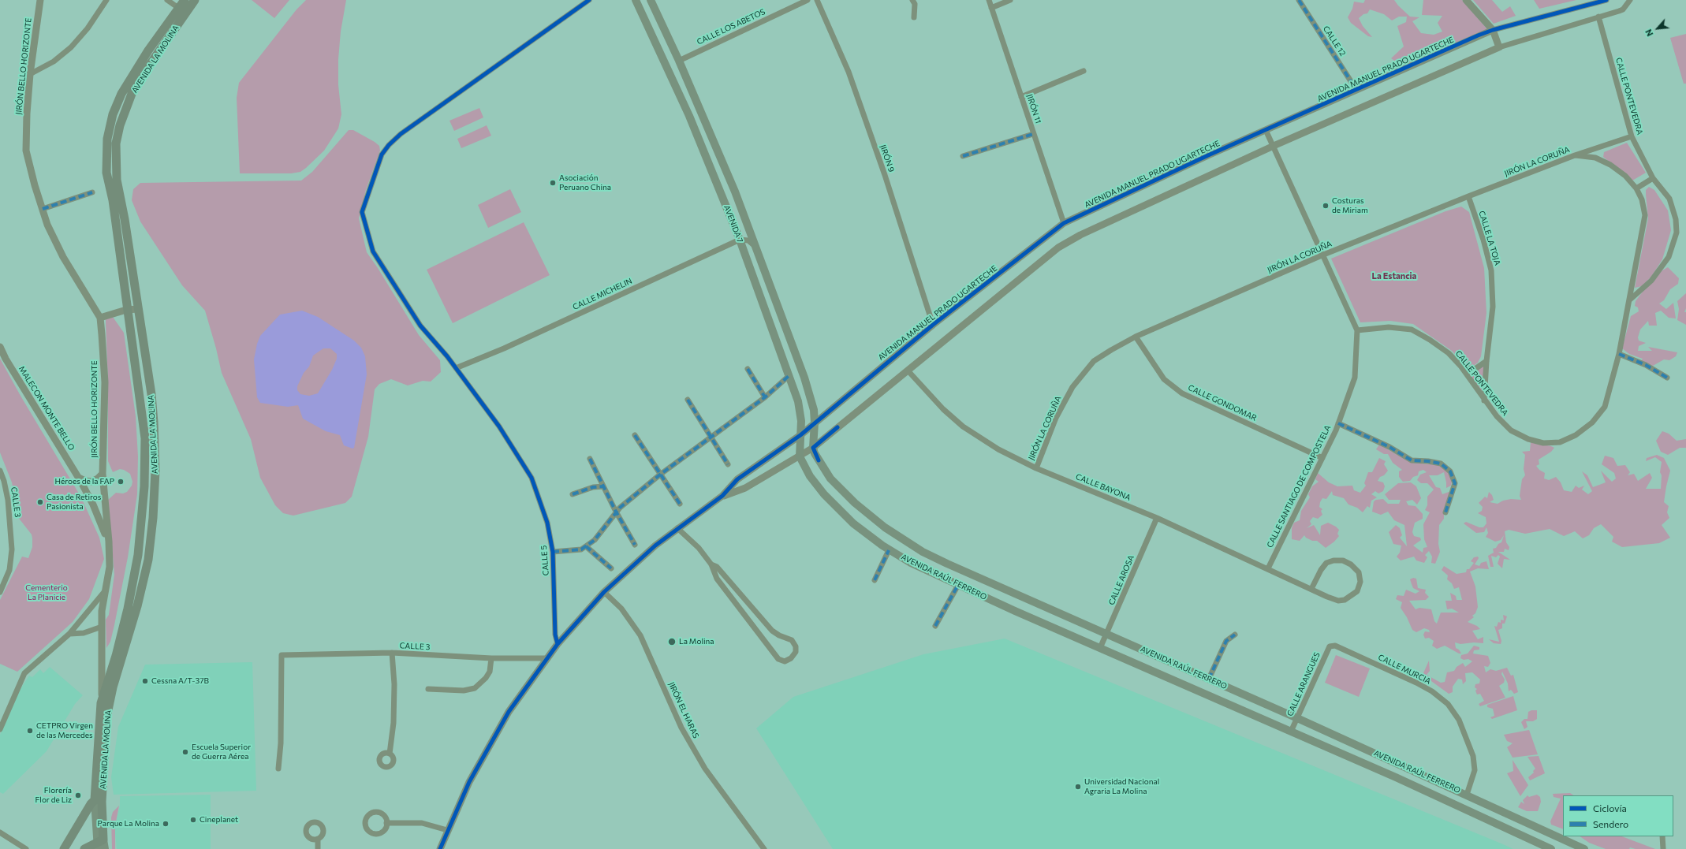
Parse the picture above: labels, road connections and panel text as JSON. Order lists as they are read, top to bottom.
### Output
{
  "streets": {
    "main road": ["AVENIDA LA MOLINA", "AVENIDA 7", "AVENIDA RAÚL FERRERO"],
    "street": [
      "CALLE LOS ABETOS",
      "CALLE 12",
      "JIRÓN BELLO HORIZONTE",
      "AVENIDA MANUEL PRADO UGARTECHE",
      "CALLE PONTEVEDRA",
      "JIRÓN 11",
      "JIRÓN 9",
      "JIRÓN LA CORUÑA",
      "CALLE LA TOJA",
      "CALLE MICHELIN",
      "CALLE GONDOMAR",
      "MALECON MONTE BELLO",
      "CALLE SANTIAGO DE COMPOSTELA",
      "CALLE BAYONA",
      "CALLE 3",
      "CALLE 5",
      "CALLE AROSA",
      "CALLE MURCIA",
      "CALLE ARANGUES",
      "JIRÓN EL HARAS"
    ]
  },
  "crossings": [
    ["CALLE LOS ABETOS", "AVENIDA 7"],
    ["CALLE 12", "AVENIDA MANUEL PRADO UGARTECHE"],
    ["AVENIDA LA MOLINA", "JIRÓN BELLO HORIZONTE"],
    ["JIRÓN BELLO HORIZONTE", "MALECON MONTE BELLO"],
    ["AVENIDA MANUEL PRADO UGARTECHE", "CALLE PONTEVEDRA"],
    ["AVENIDA MANUEL PRADO UGARTECHE", "JIRÓN 11"],
    ["AVENIDA MANUEL PRADO UGARTECHE", "JIRÓN 9"],
    ["AVENIDA MANUEL PRADO UGARTECHE", "AVENIDA 7"],
    ["AVENIDA MANUEL PRADO UGARTECHE", "CALLE SANTIAGO DE COMPOSTELA"],
    ["AVENIDA MANUEL PRADO UGARTECHE", "CALLE BAYONA"],
    ["AVENIDA MANUEL PRADO UGARTECHE", "CALLE 3"],
    ["AVENIDA MANUEL PRADO UGARTECHE", "CALLE 5"],
    ["AVENIDA MANUEL PRADO UGARTECHE", "AVENIDA RAÚL FERRERO"],
    ["AVENIDA MANUEL PRADO UGARTECHE", "JIRÓN EL HARAS"],
    ["CALLE PONTEVEDRA", "JIRÓN LA CORUÑA"],
    ["CALLE PONTEVEDRA", "CALLE LA TOJA"],
    ["CALLE PONTEVEDRA", "CALLE SANTIAGO DE COMPOSTELA"],
    ["JIRÓN LA CORUÑA", "CALLE LA TOJA"],
    ["JIRÓN LA CORUÑA", "CALLE GONDOMAR"],
    ["JIRÓN LA CORUÑA", "CALLE SANTIAGO DE COMPOSTELA"],
    ["JIRÓN LA CORUÑA", "CALLE BAYONA"],
    ["AVENIDA 7", "CALLE MICHELIN"],
    ["AVENIDA 7", "AVENIDA RAÚL FERRERO"],
    ["CALLE MICHELIN", "CALLE 5"],
    ["CALLE GONDOMAR", "CALLE SANTIAGO DE COMPOSTELA"],
    ["CALLE SANTIAGO DE COMPOSTELA", "CALLE BAYONA"],
    ["CALLE BAYONA", "CALLE AROSA"],
    ["AVENIDA RAÚL FERRERO", "CALLE AROSA"],
    ["AVENIDA RAÚL FERRERO", "CALLE MURCIA"],
    ["AVENIDA RAÚL FERRERO", "CALLE ARANGUES"],
    ["CALLE MURCIA", "CALLE ARANGUES"]
  ],
  "districts": ["La Estancia"],
  "parks": ["Cementerio La Planicie"],
  "places": [
    "Asociación Peruano China",
    "Costuras de Miriam",
    "Héroes de la FAP",
    "Casa de Retiros Pasionista",
    "La Molina",
    "Cessna A/T-37B",
    "CETPRO Virgen de las Mercedes",
    "Escuela Superior de Guerra Aérea",
    "Universidad Nacional Agraria La Molina",
    "Florería Flor de Liz",
    "Cineplanet",
    "Parque La Molina"
  ],
  "legend": ["Ciclovía", "Sendero"],
  "north": "bottom left"
}
